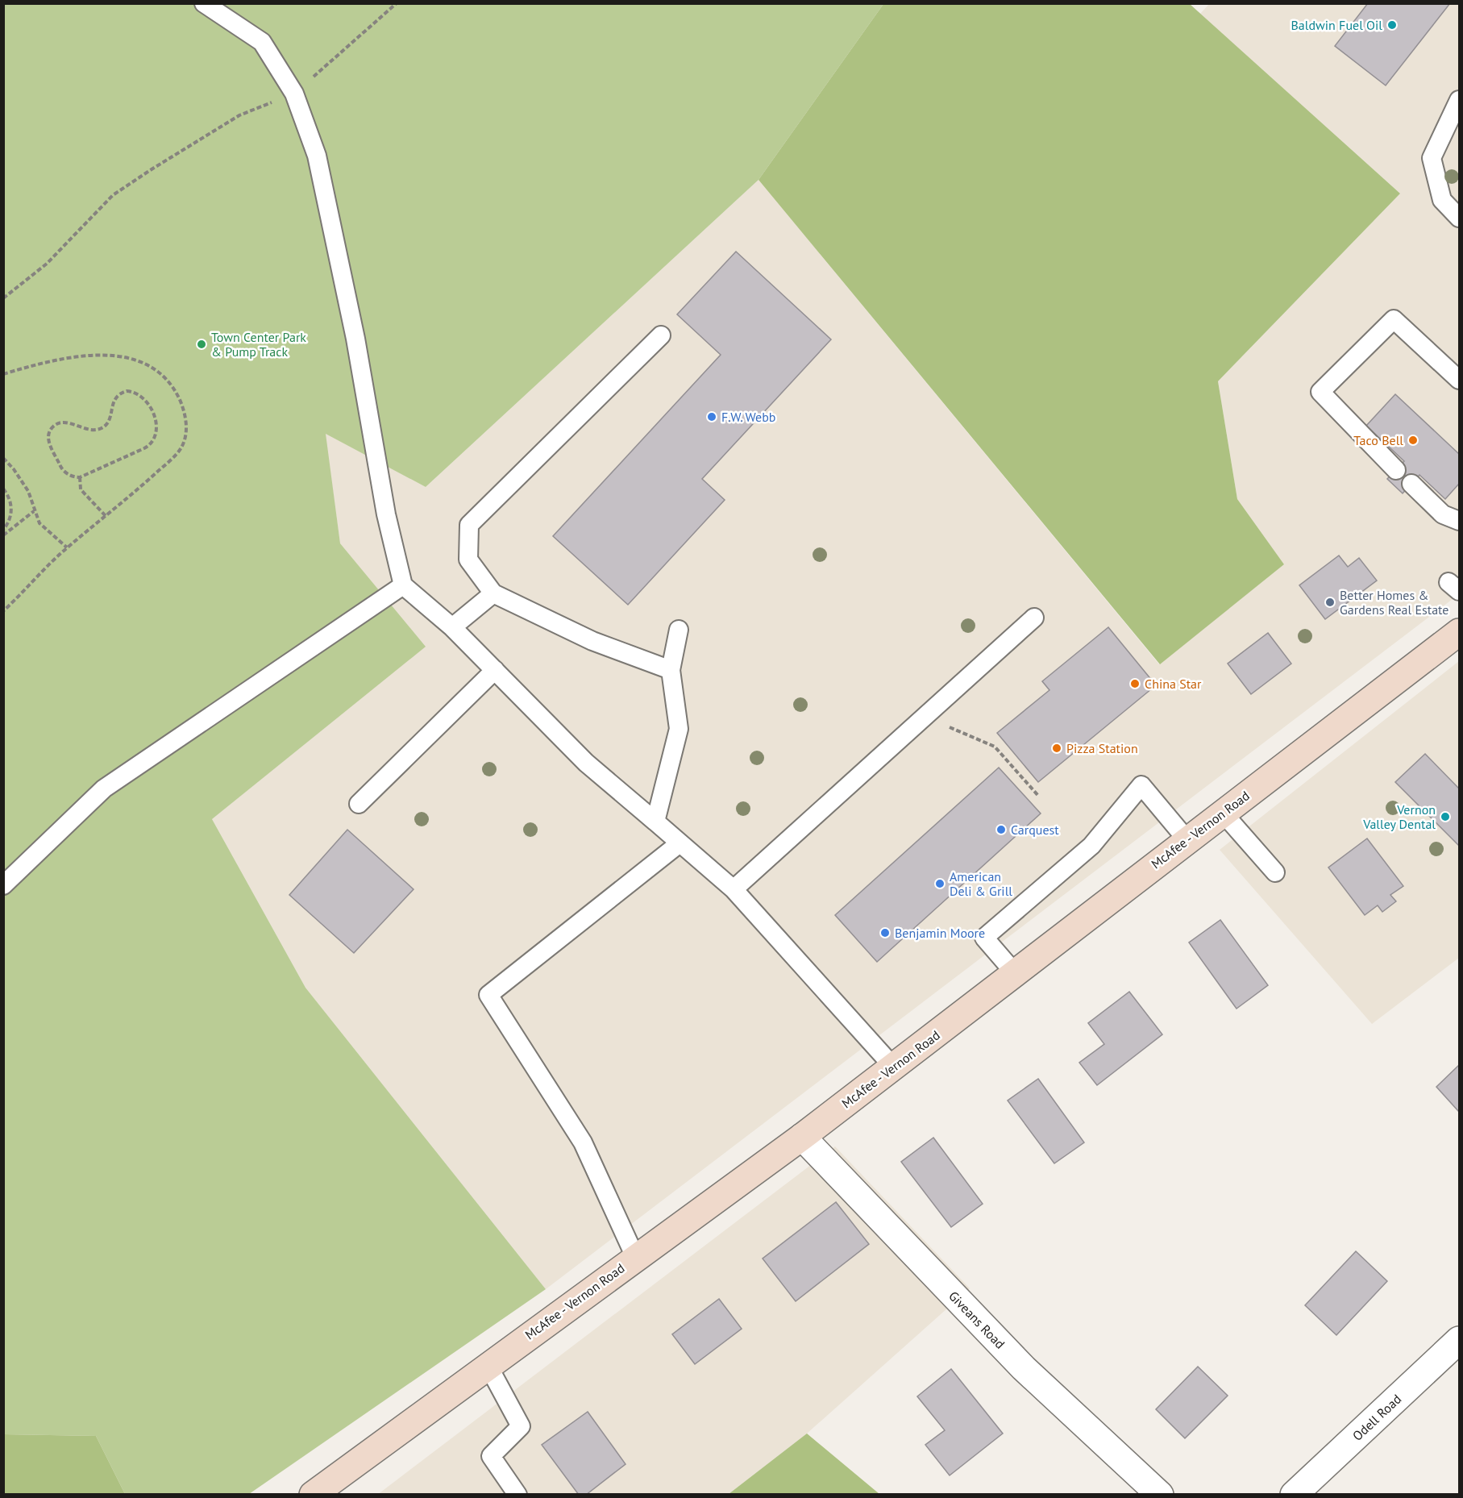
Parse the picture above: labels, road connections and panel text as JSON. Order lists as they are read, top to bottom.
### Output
{
  "streets": {
    "main road": ["McAfee - Vernon Road"],
    "street": ["Giveans Road", "Odell Road"]
  },
  "crossings": [
    ["McAfee - Vernon Road", "Giveans Road"]
  ],
  "places": [
    "Baldwin Fuel Oil",
    "Town Center Park & Pump Track",
    "F.W. Webb",
    "Taco Bell",
    "Better Homes & Gardens Real Estate",
    "China Star",
    "Pizza Station",
    "Vernon Valley Dental",
    "Carquest",
    "American Deli & Grill",
    "Benjamin Moore"
  ]
}
